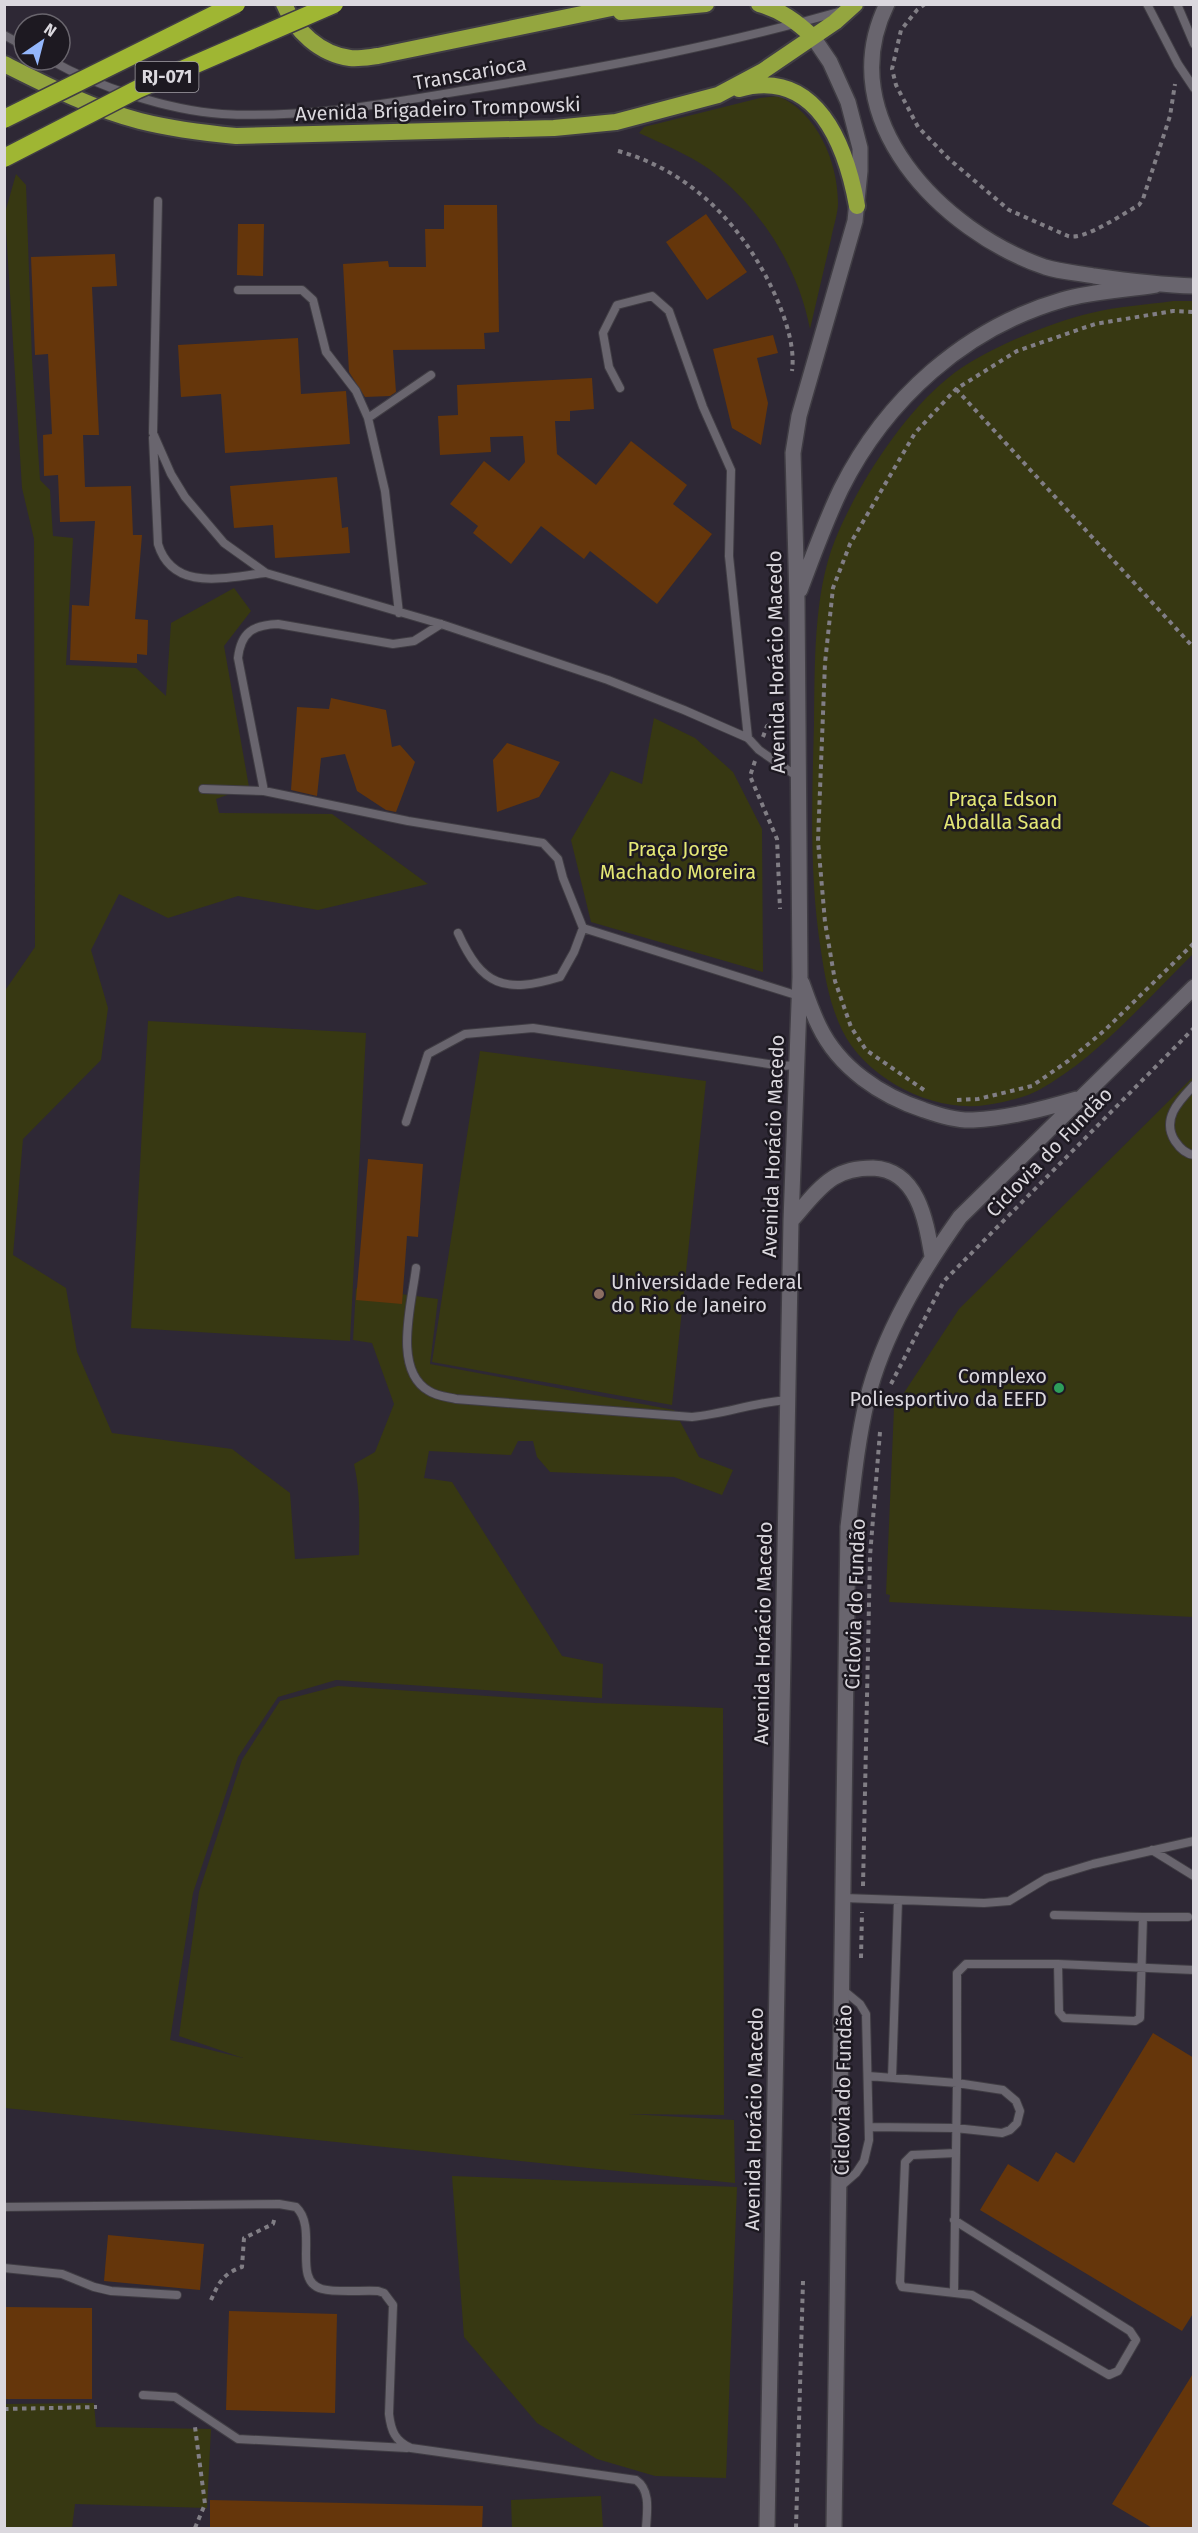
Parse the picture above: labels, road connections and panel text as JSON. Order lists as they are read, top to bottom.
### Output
{
  "streets": {
    "highway": ["RJ-071", "Avenida Brigadeiro Trompowski"],
    "street": ["Avenida Horácio Macedo"],
    "lane": ["Transcarioca"],
    "path": ["Ciclovia do Fundão"]
  },
  "crossings": [
    ["Transcarioca", "Avenida Brigadeiro Trompowski"],
    ["Avenida Brigadeiro Trompowski", "Avenida Horácio Macedo"]
  ],
  "parks": ["Praça Edson Abdalla Saad", "Praça Jorge Machado Moreira"],
  "places": ["Universidade Federal do Rio de Janeiro", "Complexo Poliesportivo da EEFD"],
  "north": "top right"
}
